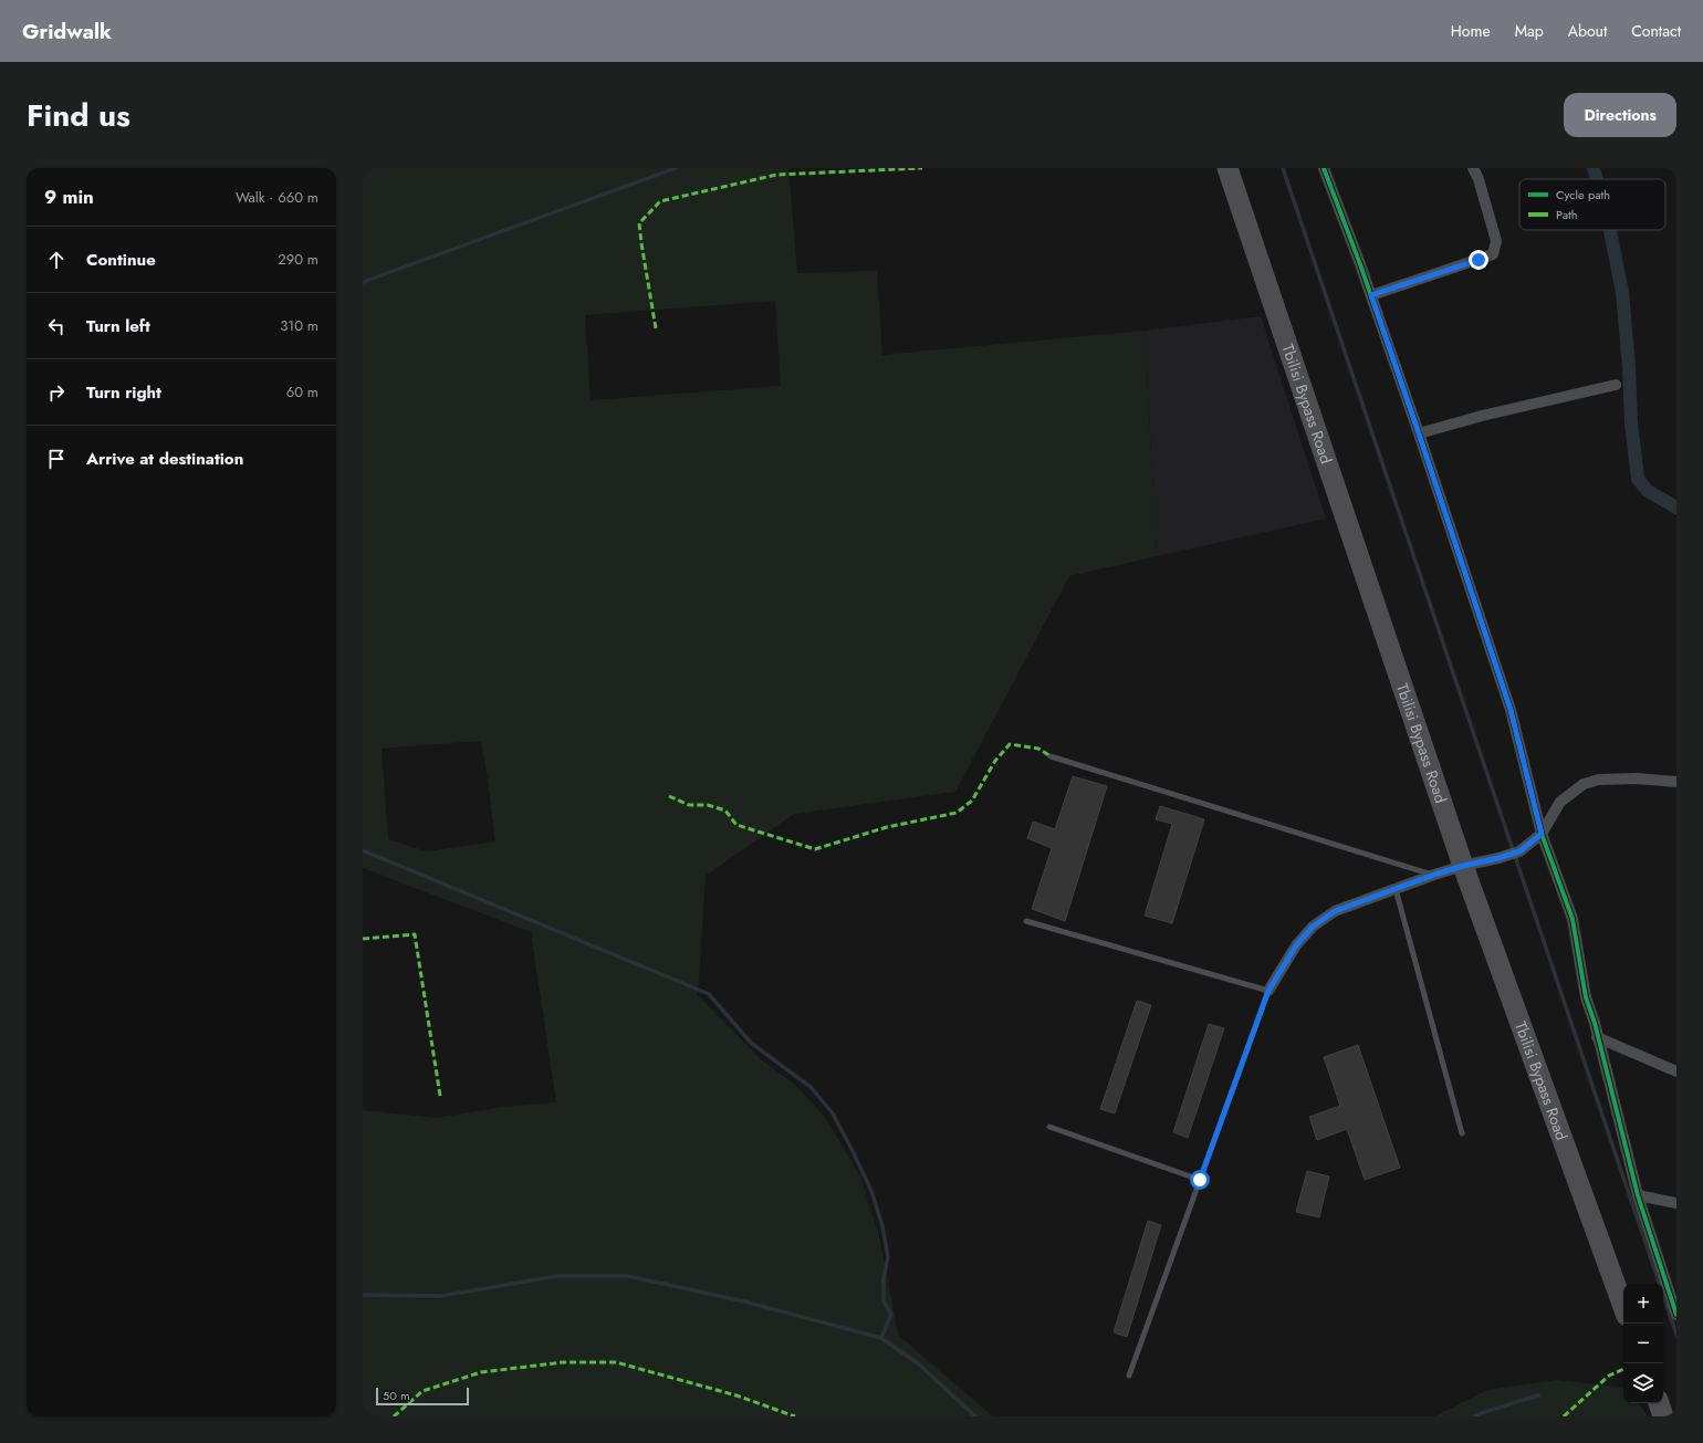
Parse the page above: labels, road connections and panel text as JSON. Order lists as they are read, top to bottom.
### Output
{
  "streets": {
    "highway": ["Tbilisi Bypass Road"]
  },
  "legend": ["Cycle path", "Path"],
  "scale_bar": "50 m",
  "page": {
    "header": "Gridwalk",
    "nav": [
      "Home",
      "Map",
      "About",
      "Contact"
    ],
    "title": "Find us",
    "buttons": "Directions",
    "heading": ["9 min", "Walk · 660 m"],
    "list": [
      ["Continue", "290 m"],
      ["Turn left", "310 m"],
      ["Turn right", "60 m"],
      "Arrive at destination"
    ],
    "map_buttons": ["+", "−"],
    "scale": "50 m"
  }
}
